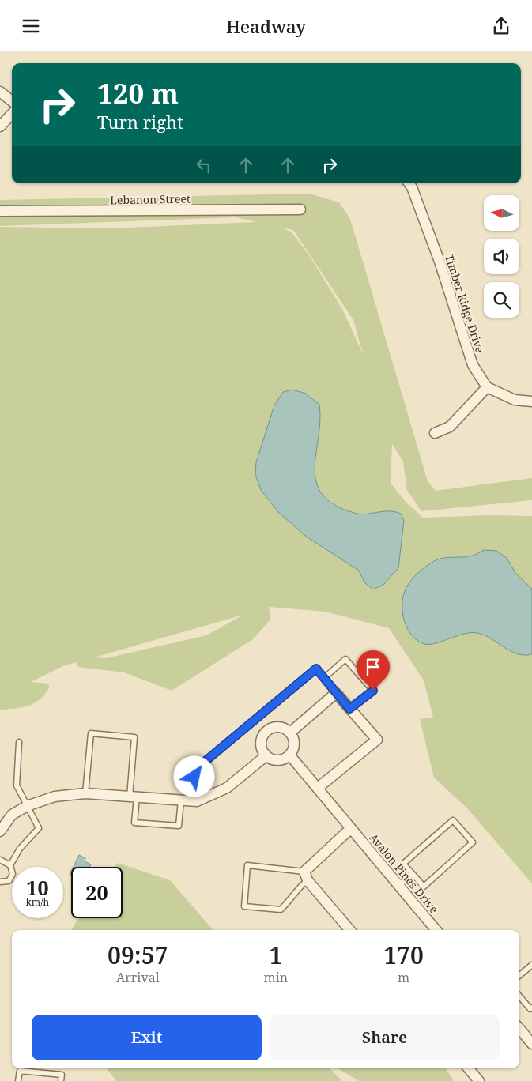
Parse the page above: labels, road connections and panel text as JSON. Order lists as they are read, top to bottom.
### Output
{
  "streets": {
    "street": ["Lebanon Street", "Timber Ridge Drive", "Avalon Pines Drive"]
  },
  "north": "left",
  "page": {
    "header": "Headway",
    "turn": ["120 m", "Turn right"],
    "speed": "10 km/h",
    "limit": "20",
    "eta": [
      "09:57",
      "Arrival",
      "1",
      "min",
      "170",
      "m"
    ],
    "buttons": ["Exit", "Share"]
  }
}
